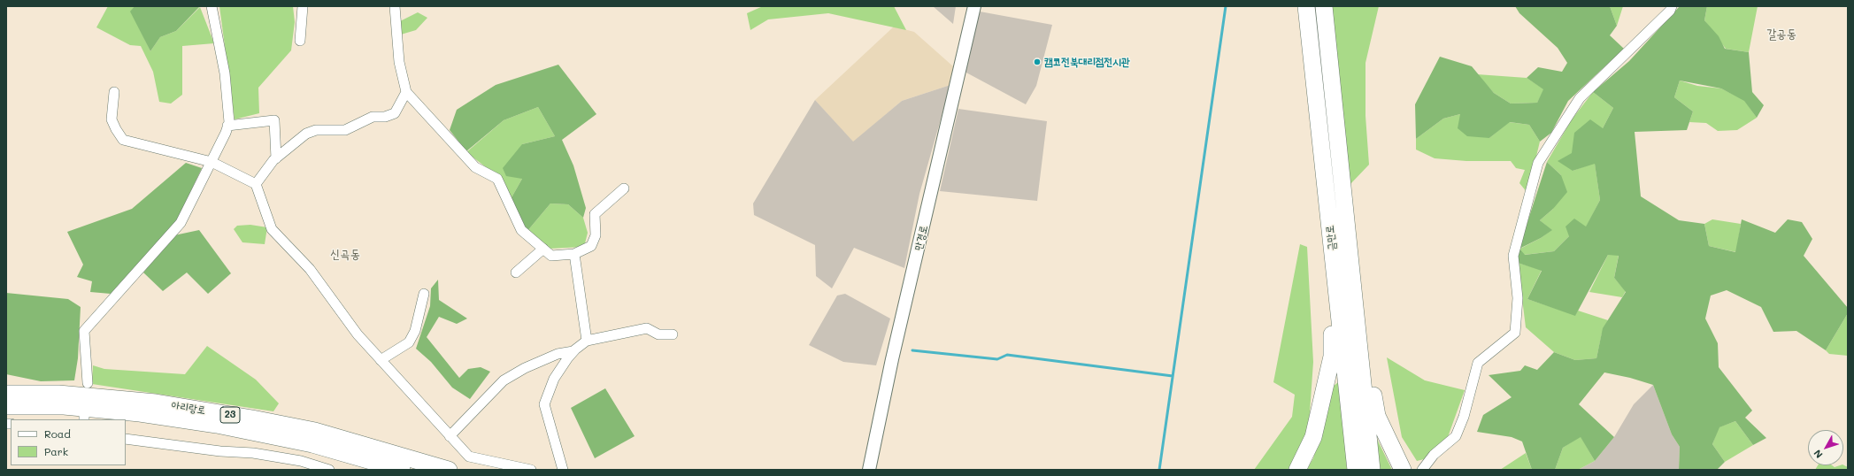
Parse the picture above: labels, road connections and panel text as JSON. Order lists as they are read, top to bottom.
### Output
{
  "streets": {
    "highway": ["금만로", "아리랑로", "23"],
    "street": ["만경로"]
  },
  "districts": ["갈공동", "신곡동"],
  "places": ["캠코전북대리점전시관"],
  "legend": ["Road", "Park"],
  "north": "bottom left"
}
